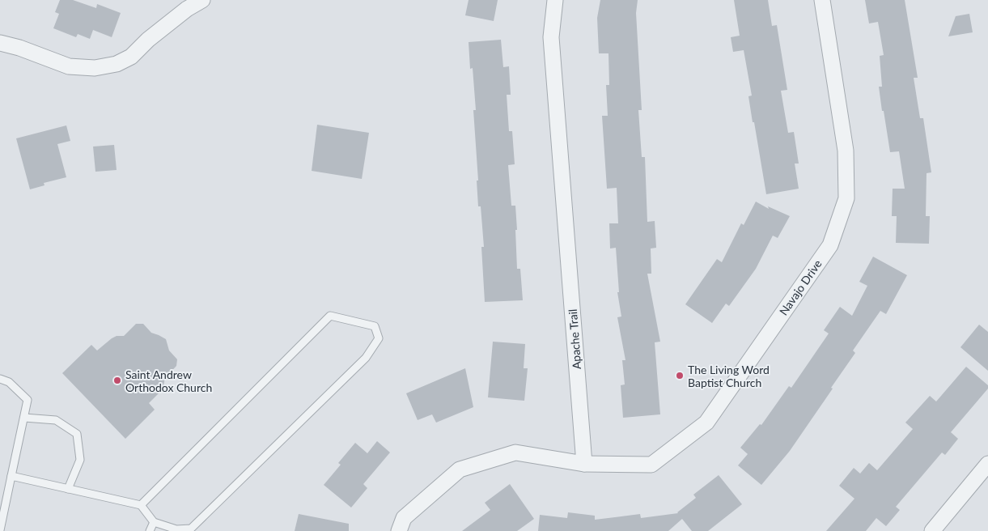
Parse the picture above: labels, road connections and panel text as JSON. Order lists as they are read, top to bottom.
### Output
{
  "streets": {
    "street": ["Navajo Drive", "Apache Trail"]
  },
  "crossings": [
    ["Navajo Drive", "Apache Trail"]
  ],
  "places": ["The Living Word Baptist Church", "Saint Andrew Orthodox Church"]
}
